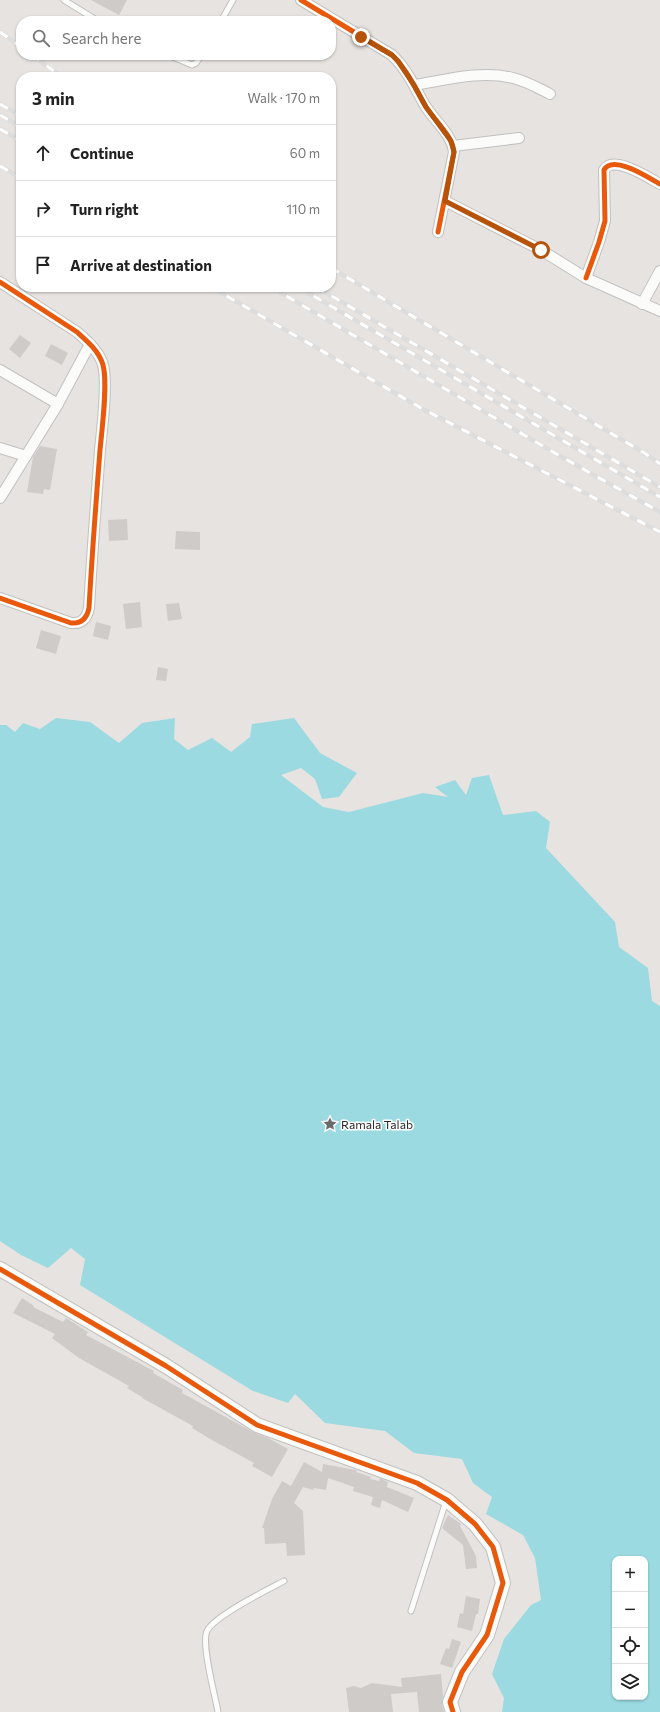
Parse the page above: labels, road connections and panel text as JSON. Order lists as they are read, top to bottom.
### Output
{
  "places": {
    "place": ["Ramala Talab"]
  },
  "page": {
    "search": "Search here",
    "heading": ["3 min", "Walk · 170 m"],
    "list": [
      ["Continue", "60 m"],
      ["Turn right", "110 m"],
      "Arrive at destination"
    ],
    "map_buttons": ["+", "−"]
  }
}
